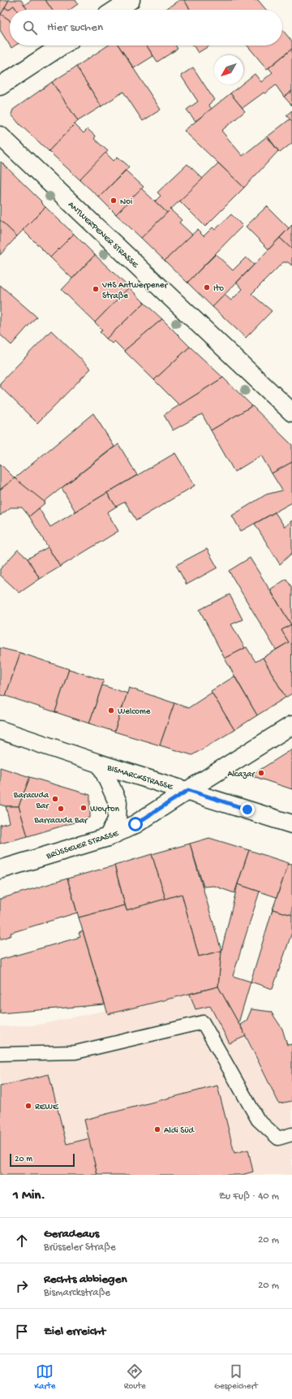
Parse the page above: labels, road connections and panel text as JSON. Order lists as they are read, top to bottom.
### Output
{
  "streets": {
    "street": ["ANTWERPENER STRASSE", "BISMARCKSTRASSE", "BRÜSSELER STRASSE"]
  },
  "crossings": [
    ["BISMARCKSTRASSE", "BRÜSSELER STRASSE"]
  ],
  "places": [
    "Noi",
    "Ito",
    "VHS Antwerpener Straße",
    "Welcome",
    "Alcazar",
    "Baracuda Bar",
    "Woyton",
    "Barracuda Bar",
    "REWE",
    "Aldi Süd"
  ],
  "scale_bar": "20 m",
  "north": "bottom left",
  "page": {
    "search": "Hier suchen",
    "scale": "20 m",
    "heading": ["1 Min.", "Zu Fuß · 40 m"],
    "list": [
      ["Geradeaus", "Brüsseler Straße", "20 m"],
      ["Rechts abbiegen", "Bismarckstraße", "20 m"],
      "Ziel erreicht"
    ],
    "nav": ["Karte", "Route", "Gespeichert"]
  }
}
